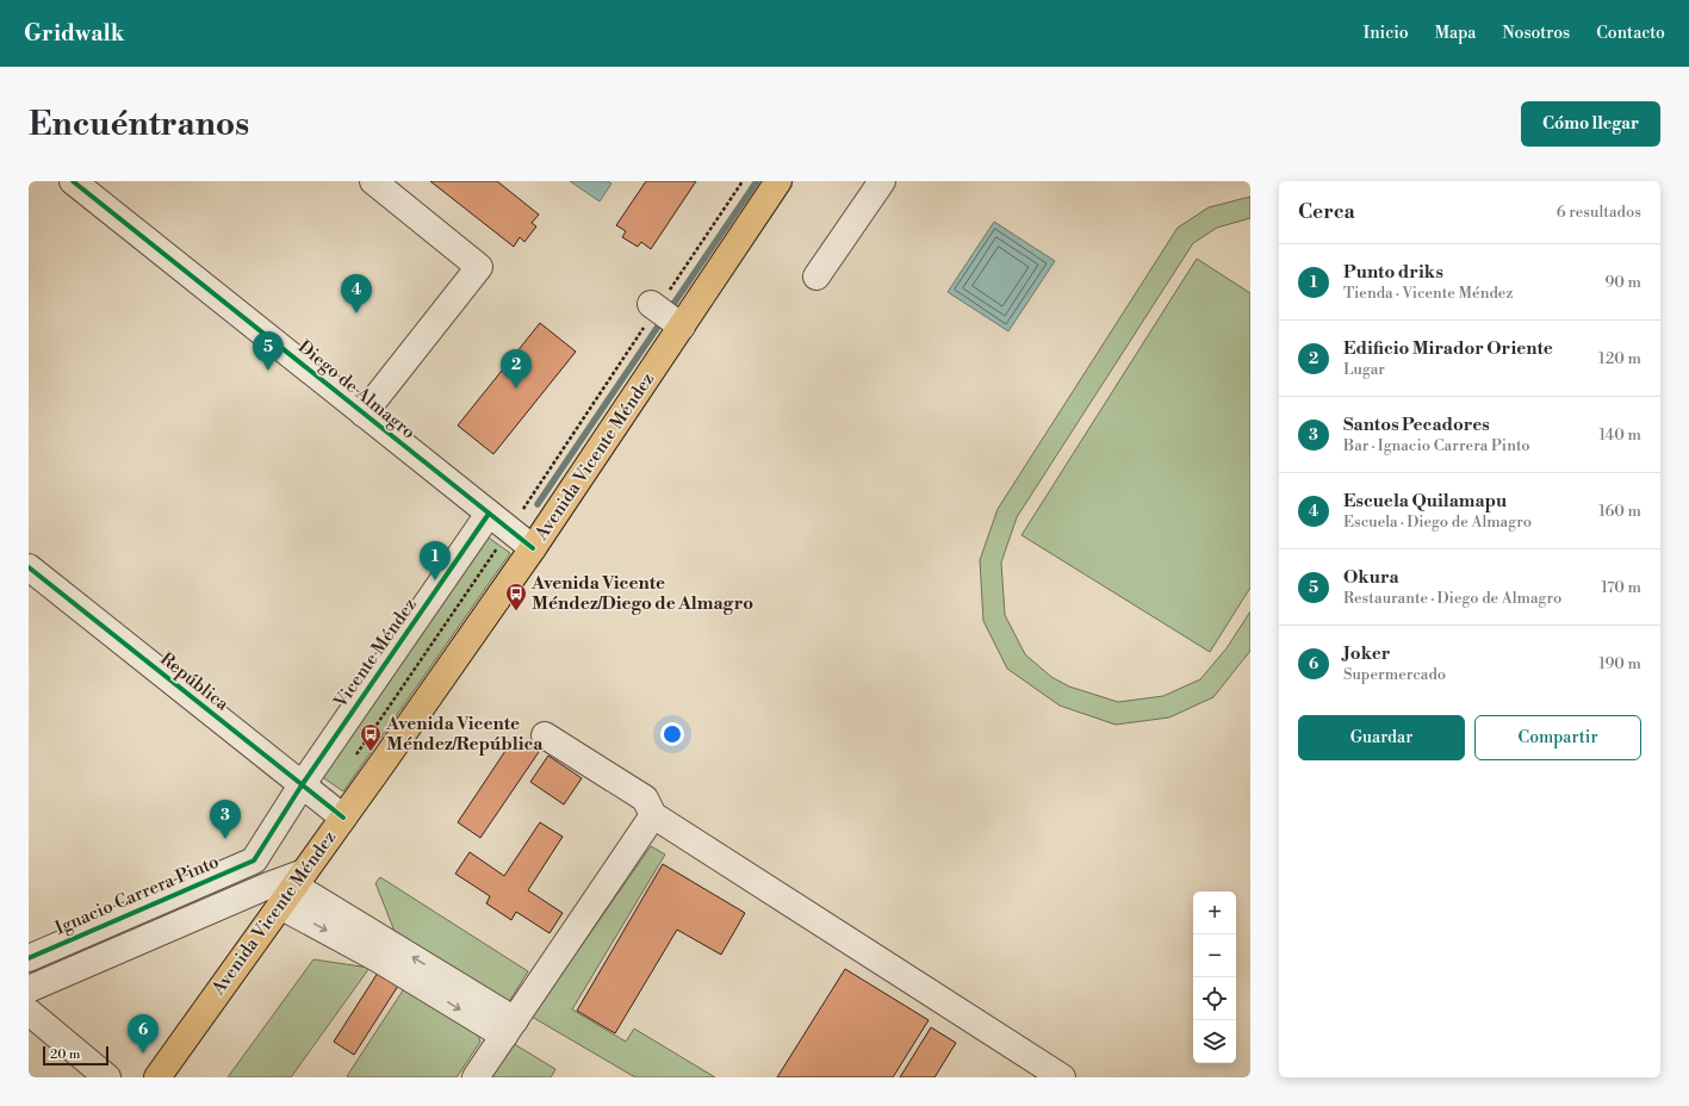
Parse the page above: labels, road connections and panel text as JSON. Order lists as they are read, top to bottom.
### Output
{
  "streets": {
    "main road": ["Avenida Vicente Méndez"],
    "street": [
      "Diego de Almagro",
      "Vicente Méndez",
      "República",
      "Ignacio Carrera Pinto"
    ]
  },
  "crossings": [
    ["Diego de Almagro", "Avenida Vicente Méndez"],
    ["Diego de Almagro", "Vicente Méndez"],
    ["Avenida Vicente Méndez", "República"],
    ["Vicente Méndez", "República"],
    ["Vicente Méndez", "Ignacio Carrera Pinto"],
    ["República", "Ignacio Carrera Pinto"]
  ],
  "places": {
    "bus stop": ["Avenida Vicente Méndez/Diego de Almagro", "Avenida Vicente Méndez/República"]
  },
  "scale_bar": "20 m",
  "page": {
    "header": "Gridwalk",
    "nav": [
      "Inicio",
      "Mapa",
      "Nosotros",
      "Contacto"
    ],
    "buttons": [
      "Cómo llegar",
      ["Guardar", "Compartir"]
    ],
    "title": "Encuéntranos",
    "heading": ["Cerca", "6 resultados"],
    "list": [
      {
        "mark": "1",
        "name": "Punto driks",
        "note": "Tienda · Vicente Méndez",
        "value": "90 m"
      },
      {
        "mark": "2",
        "name": "Edificio Mirador Oriente",
        "note": "Lugar",
        "value": "120 m"
      },
      {
        "mark": "3",
        "name": "Santos Pecadores",
        "note": "Bar · Ignacio Carrera Pinto",
        "value": "140 m"
      },
      {
        "mark": "4",
        "name": "Escuela Quilamapu",
        "note": "Escuela · Diego de Almagro",
        "value": "160 m"
      },
      {
        "mark": "5",
        "name": "Okura",
        "note": "Restaurante · Diego de Almagro",
        "value": "170 m"
      },
      {
        "mark": "6",
        "name": "Joker",
        "note": "Supermercado",
        "value": "190 m"
      }
    ],
    "pins": [
      "4",
      "5",
      "2",
      "1",
      "3",
      "6"
    ],
    "map_buttons": ["+", "−"],
    "scale": "20 m"
  }
}
